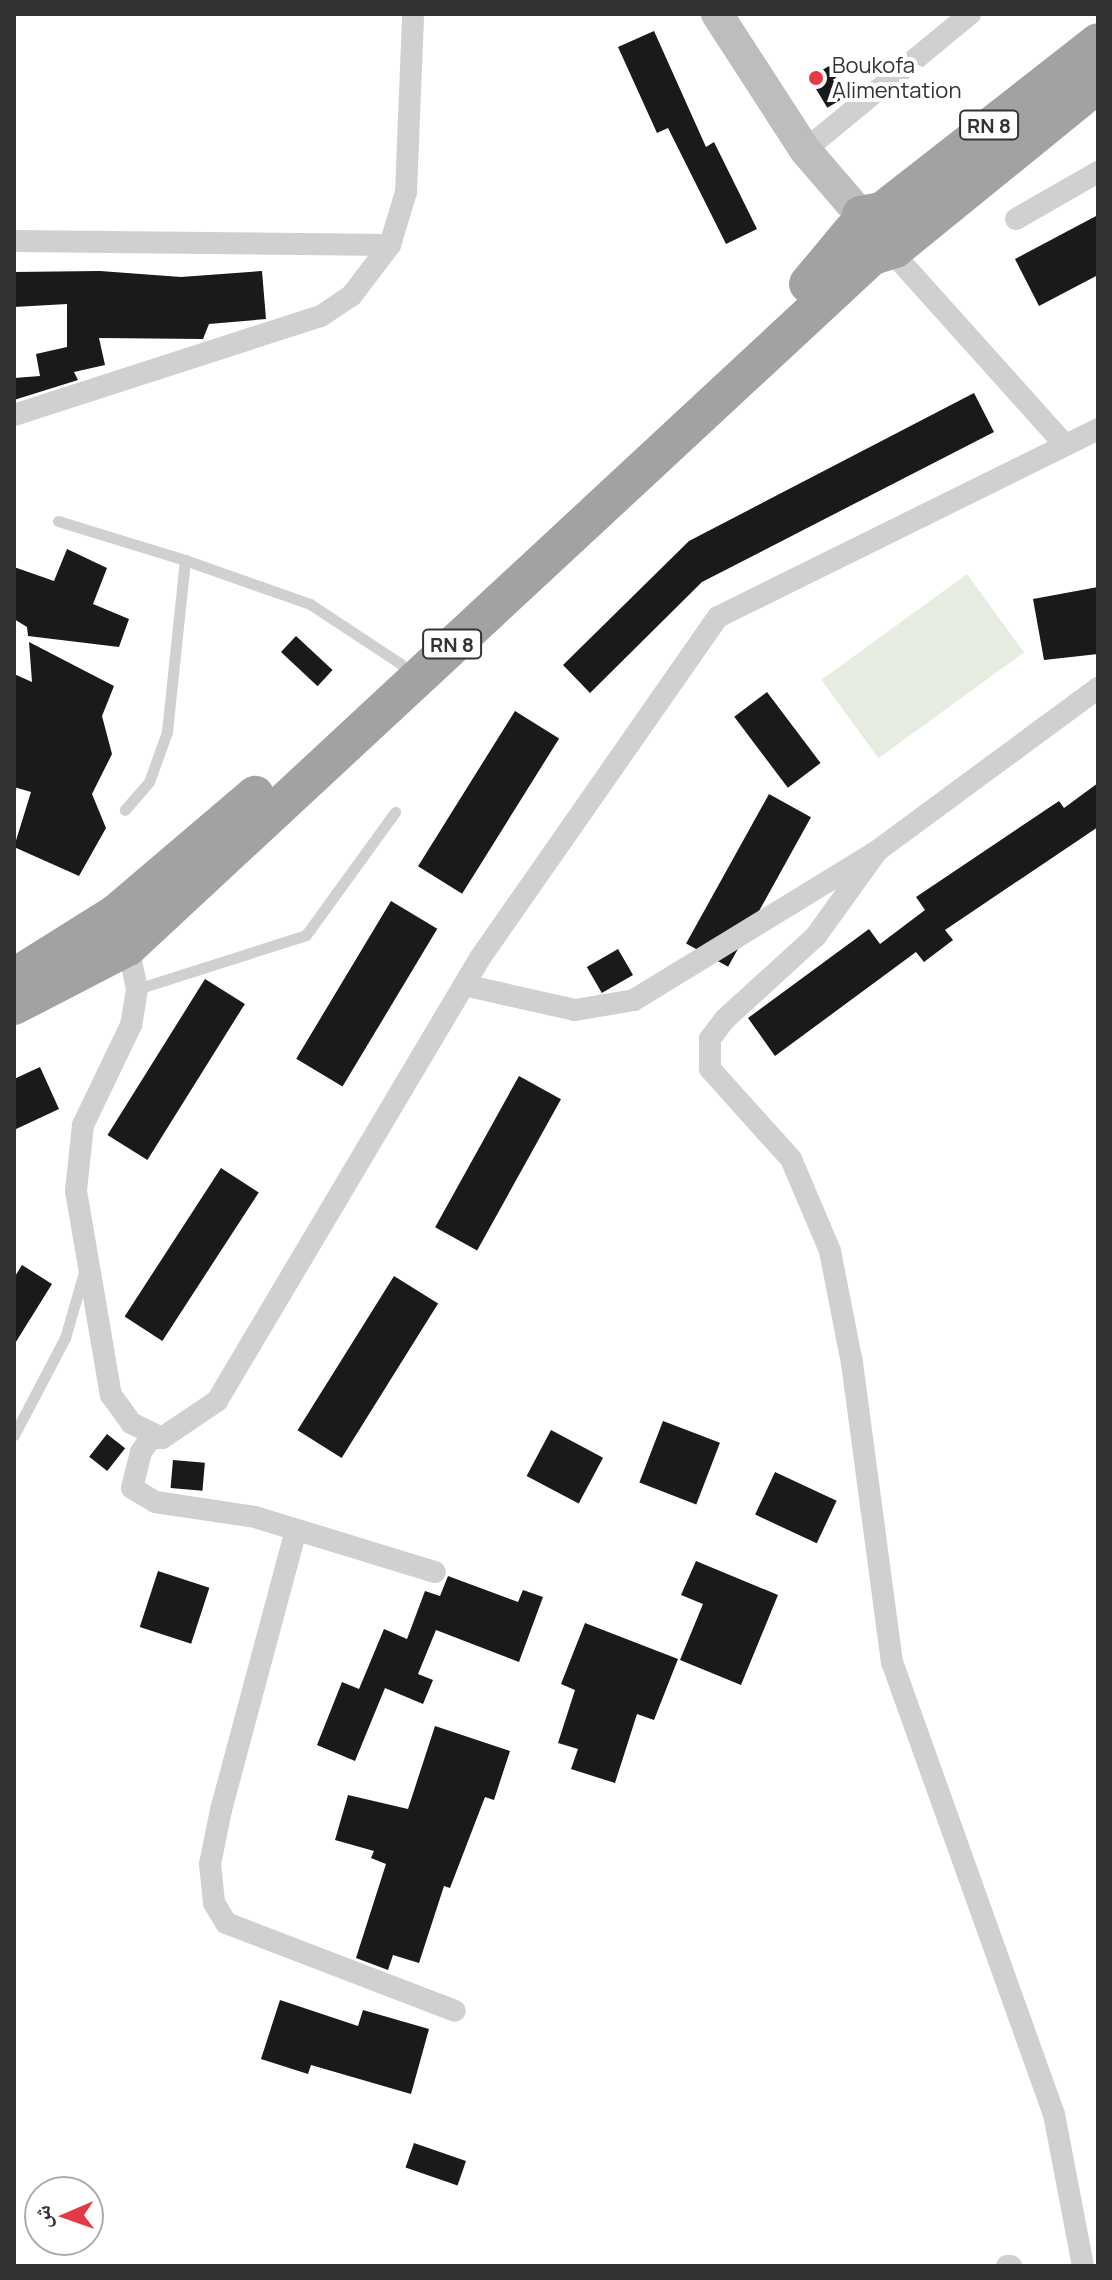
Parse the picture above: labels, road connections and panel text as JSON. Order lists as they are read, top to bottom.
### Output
{
  "streets": {
    "highway": ["RN 8"]
  },
  "places": ["Boukofa Alimentation"],
  "north": "left"
}
